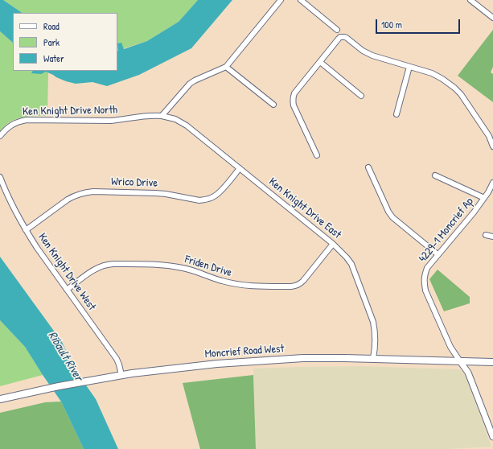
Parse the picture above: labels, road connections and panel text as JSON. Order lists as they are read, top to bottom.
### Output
{
  "streets": {
    "main road": ["Moncrief Road West"],
    "street": [
      "Ken Knight Drive North",
      "Wrico Drive",
      "Ken Knight Drive East",
      "4229-1 Moncrief Ap",
      "Friden Drive",
      "Ken Knight Drive West"
    ]
  },
  "crossings": [
    ["Ken Knight Drive North", "Ken Knight Drive East"],
    ["Wrico Drive", "Ken Knight Drive East"],
    ["Wrico Drive", "Ken Knight Drive West"],
    ["Ken Knight Drive East", "Friden Drive"],
    ["Ken Knight Drive East", "Moncrief Road West"],
    ["4229-1 Moncrief Ap", "Moncrief Road West"],
    ["Friden Drive", "Ken Knight Drive West"],
    ["Ken Knight Drive West", "Moncrief Road West"]
  ],
  "water": ["Ribault River"],
  "legend": ["Road", "Park", "Water"],
  "scale_bar": "100 m"
}
